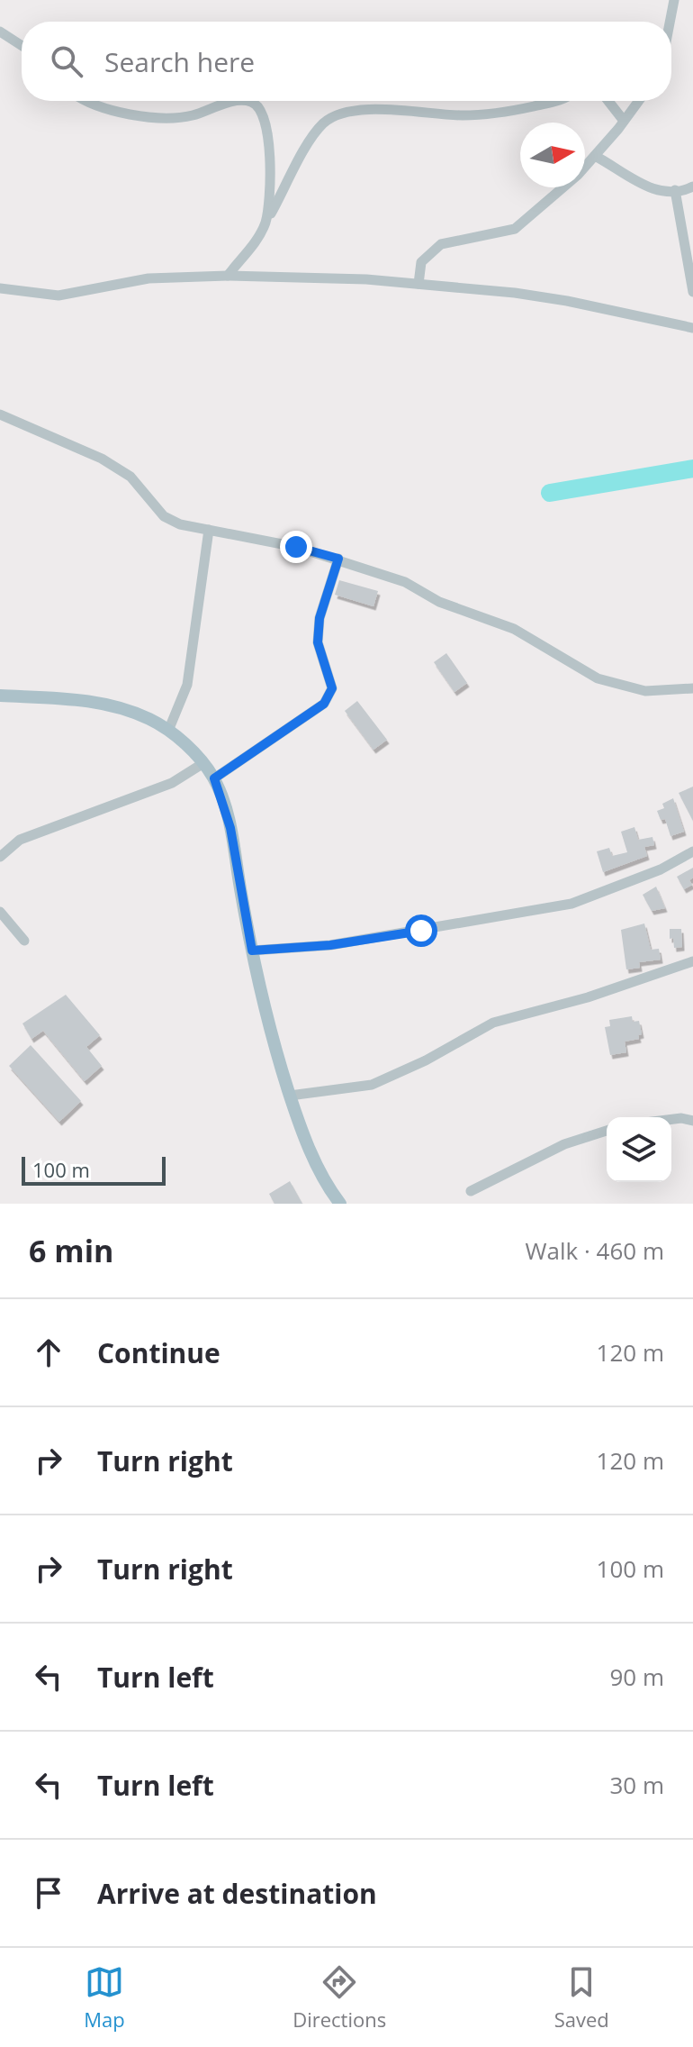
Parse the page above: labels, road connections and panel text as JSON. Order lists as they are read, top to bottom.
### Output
{
  "scale_bar": "100 m",
  "north": "right",
  "page": {
    "search": "Search here",
    "scale": "100 m",
    "heading": ["6 min", "Walk · 460 m"],
    "list": [
      ["Continue", "120 m"],
      ["Turn right", "120 m"],
      ["Turn right", "100 m"],
      ["Turn left", "90 m"],
      ["Turn left", "30 m"],
      "Arrive at destination"
    ],
    "nav": ["Map", "Directions", "Saved"]
  }
}
